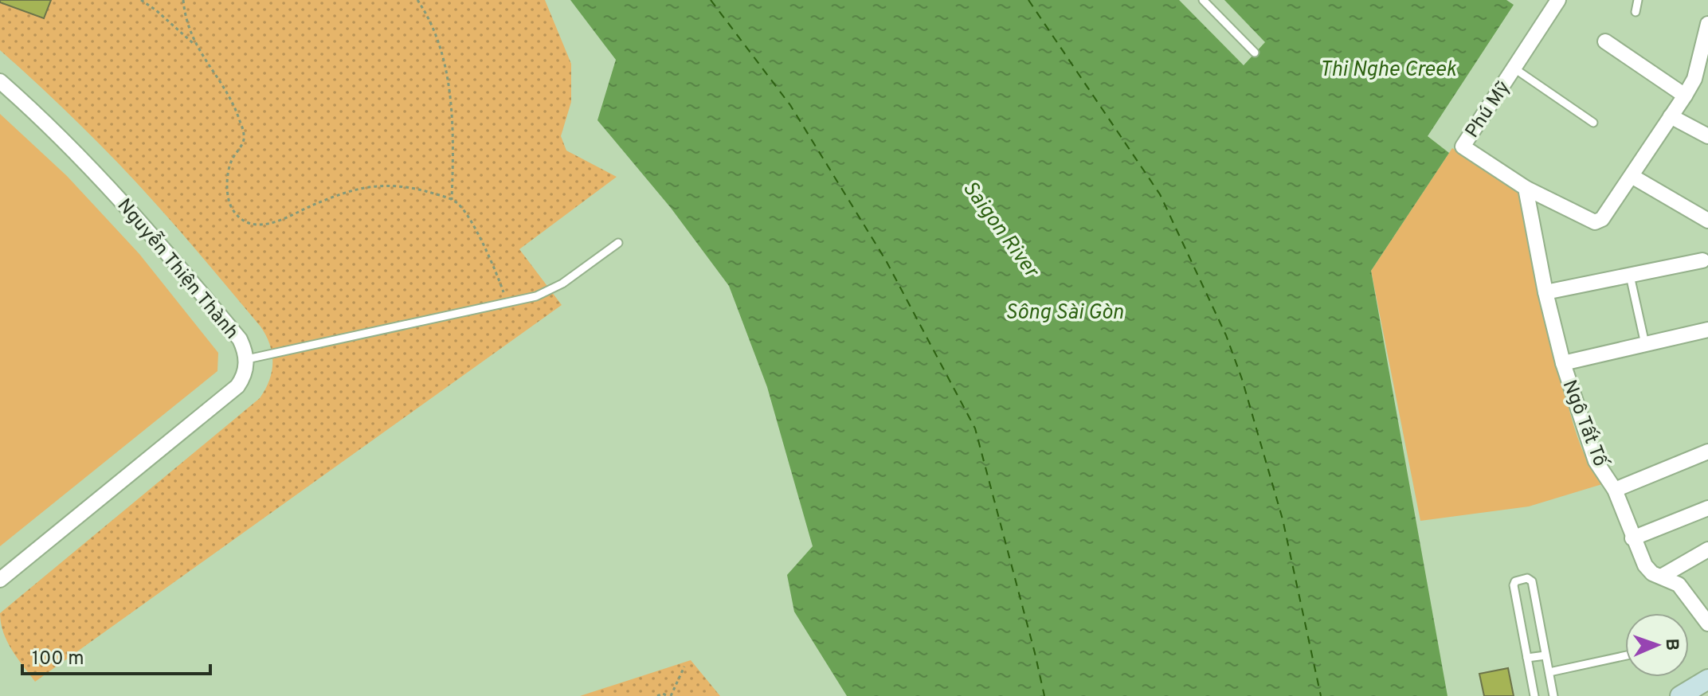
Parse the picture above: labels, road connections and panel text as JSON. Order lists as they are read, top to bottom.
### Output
{
  "streets": {
    "street": ["Phú Mỹ", "Nguyễn Thiện Thành", "Ngô Tất Tố"]
  },
  "crossings": [
    ["Phú Mỹ", "Ngô Tất Tố"]
  ],
  "water": ["Thi Nghe Creek", "Saigon River", "Sông Sài Gòn"],
  "scale_bar": "100 m",
  "north": "right"
}
